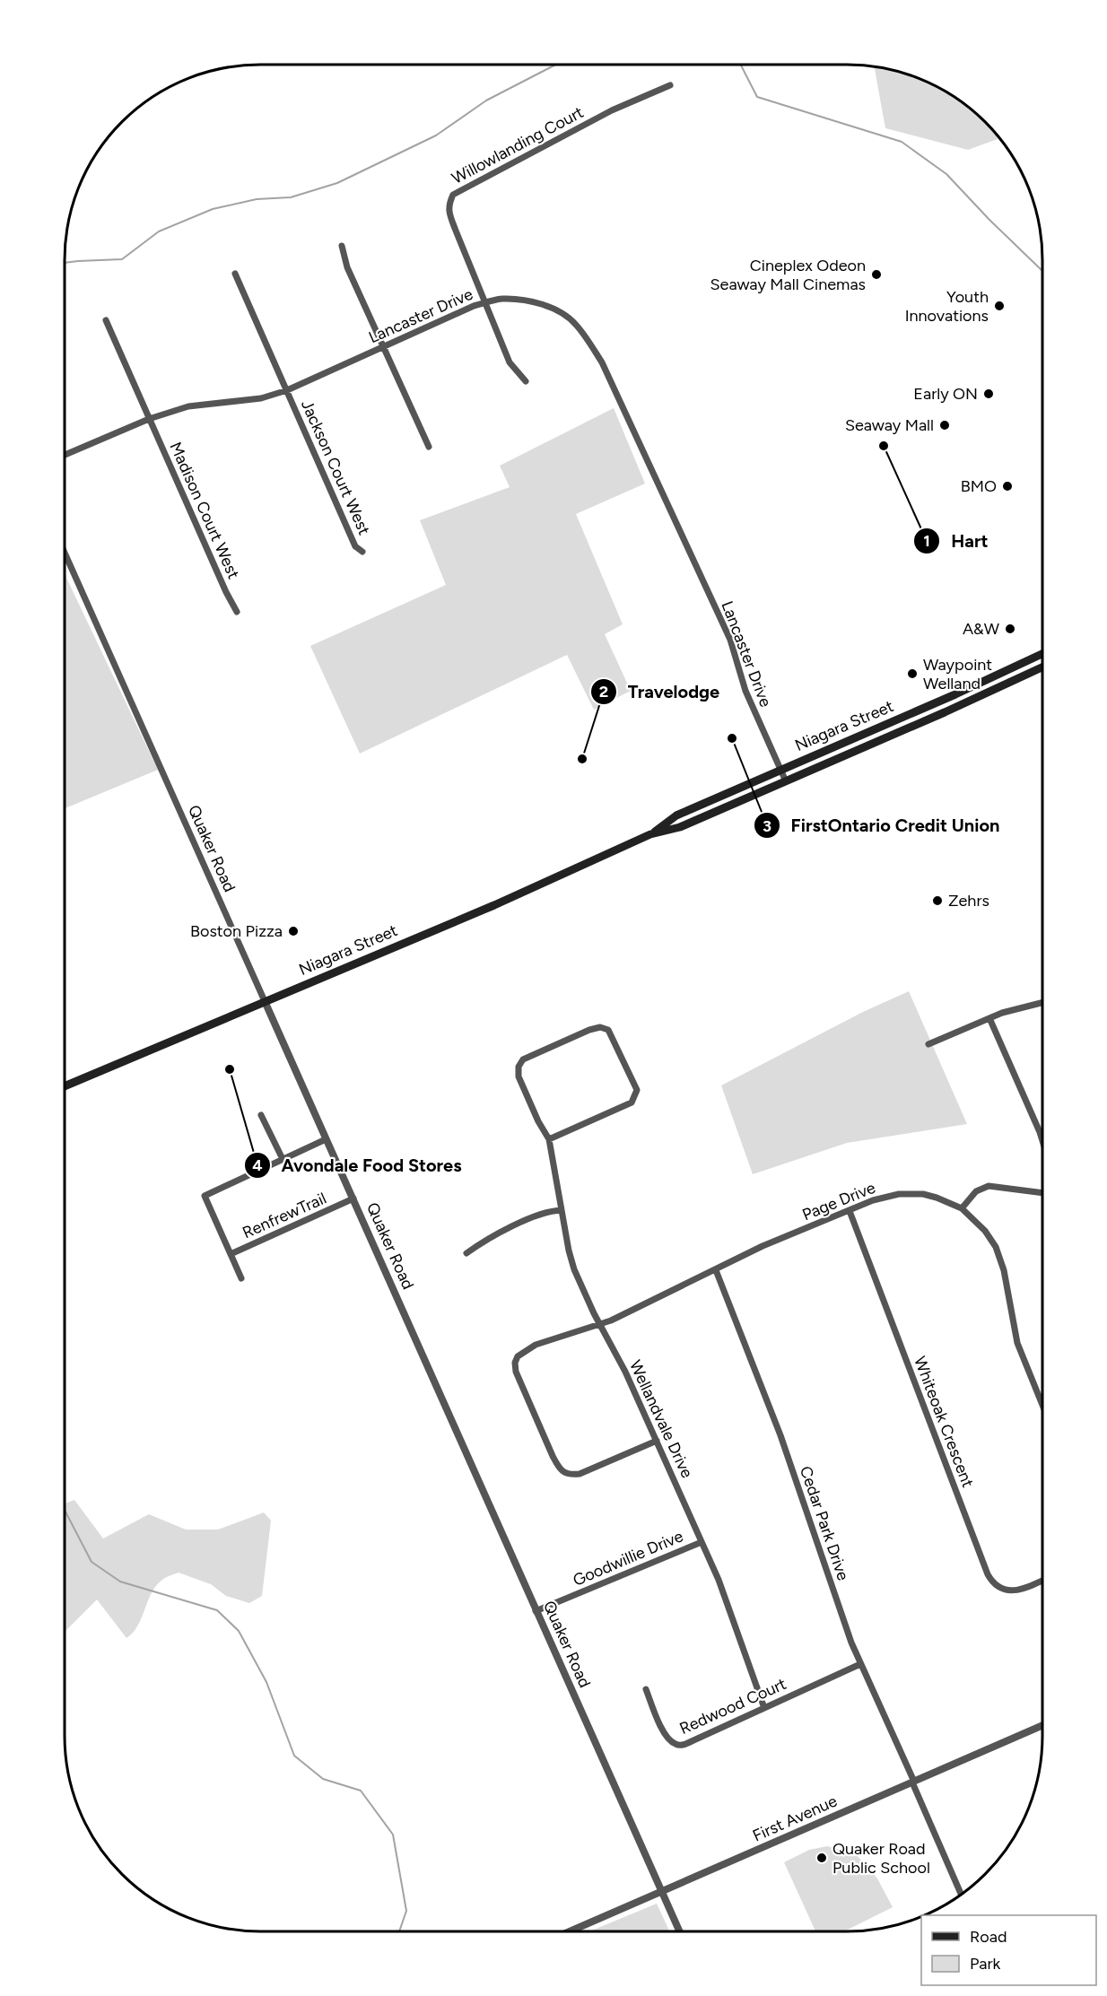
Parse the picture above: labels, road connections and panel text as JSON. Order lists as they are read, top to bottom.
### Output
{
  "streets": {
    "main road": ["Niagara Street"],
    "street": [
      "Willowlanding Court",
      "Lancaster Drive",
      "Jackson Court West",
      "Madison Court West",
      "Quaker Road",
      "Page Drive",
      "RenfrewTrail",
      "Wellandvale Drive",
      "Whiteoak Crescent",
      "Cedar Park Drive",
      "Goodwillie Drive",
      "Redwood Court",
      "First Avenue"
    ]
  },
  "crossings": [
    ["Willowlanding Court", "Lancaster Drive"],
    ["Lancaster Drive", "Jackson Court West"],
    ["Lancaster Drive", "Madison Court West"],
    ["Lancaster Drive", "Niagara Street"],
    ["Niagara Street", "Quaker Road"],
    ["Quaker Road", "RenfrewTrail"],
    ["Quaker Road", "Goodwillie Drive"],
    ["Quaker Road", "First Avenue"],
    ["Page Drive", "Wellandvale Drive"],
    ["Page Drive", "Whiteoak Crescent"],
    ["Page Drive", "Cedar Park Drive"],
    ["Wellandvale Drive", "Goodwillie Drive"],
    ["Wellandvale Drive", "Redwood Court"],
    ["Cedar Park Drive", "Redwood Court"],
    ["Cedar Park Drive", "First Avenue"]
  ],
  "places": [
    "Cineplex Odeon Seaway Mall Cinemas",
    "Youth Innovations",
    "Early ON",
    "Seaway Mall",
    "Hart",
    "BMO",
    "A&W",
    "Waypoint Welland",
    "FirstOntario Credit Union",
    "Travelodge",
    "Zehrs",
    "Boston Pizza",
    "Avondale Food Stores",
    "Quaker Road Public School"
  ],
  "legend": ["Road", "Park"]
}
